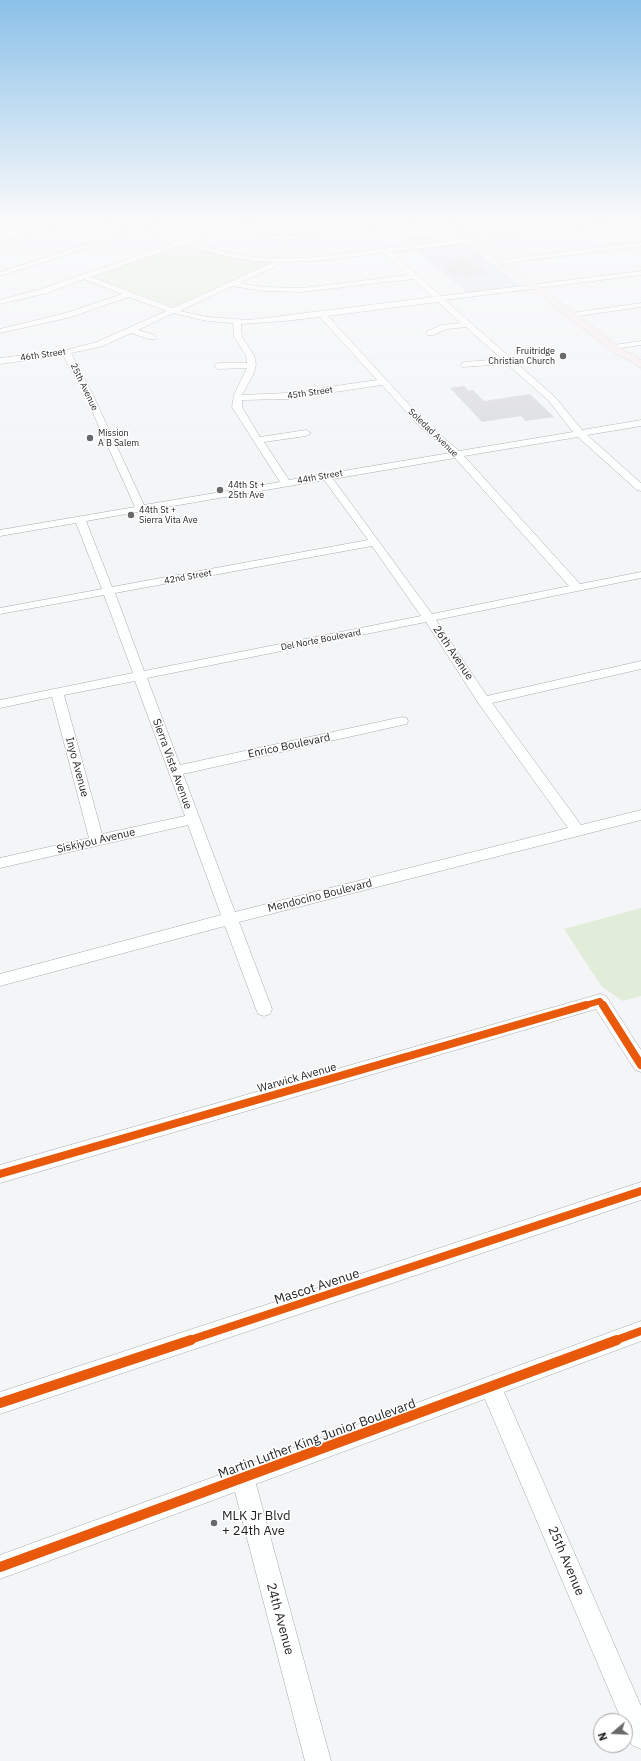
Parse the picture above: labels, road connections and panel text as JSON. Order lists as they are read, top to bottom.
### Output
{
  "streets": {
    "street": [
      "46th Street",
      "25th Avenue",
      "45th Street",
      "Soledad Avenue",
      "44th Street",
      "42nd Street",
      "Del Norte Boulevard",
      "26th Avenue",
      "Enrico Boulevard",
      "Sierra Vista Avenue",
      "Inyo Avenue",
      "Siskiyou Avenue",
      "Mendocino Boulevard",
      "Warwick Avenue",
      "Mascot Avenue",
      "Martin Luther King Junior Boulevard",
      "24th Avenue"
    ]
  },
  "crossings": [
    ["46th Street", "25th Avenue"],
    ["25th Avenue", "44th Street"],
    ["25th Avenue", "Martin Luther King Junior Boulevard"],
    ["45th Street", "Soledad Avenue"],
    ["Soledad Avenue", "44th Street"],
    ["Soledad Avenue", "Del Norte Boulevard"],
    ["44th Street", "26th Avenue"],
    ["44th Street", "Sierra Vista Avenue"],
    ["42nd Street", "26th Avenue"],
    ["42nd Street", "Sierra Vista Avenue"],
    ["Del Norte Boulevard", "26th Avenue"],
    ["Del Norte Boulevard", "Sierra Vista Avenue"],
    ["Del Norte Boulevard", "Inyo Avenue"],
    ["26th Avenue", "Mendocino Boulevard"],
    ["Enrico Boulevard", "Sierra Vista Avenue"],
    ["Sierra Vista Avenue", "Siskiyou Avenue"],
    ["Sierra Vista Avenue", "Mendocino Boulevard"],
    ["Inyo Avenue", "Siskiyou Avenue"],
    ["Martin Luther King Junior Boulevard", "24th Avenue"]
  ],
  "places": [
    "Fruitridge Christian Church",
    "Mission A B Salem",
    "44th St + 25th Ave",
    "44th St + Sierra Vita Ave",
    "MLK Jr Blvd + 24th Ave"
  ],
  "north": "left"
}
